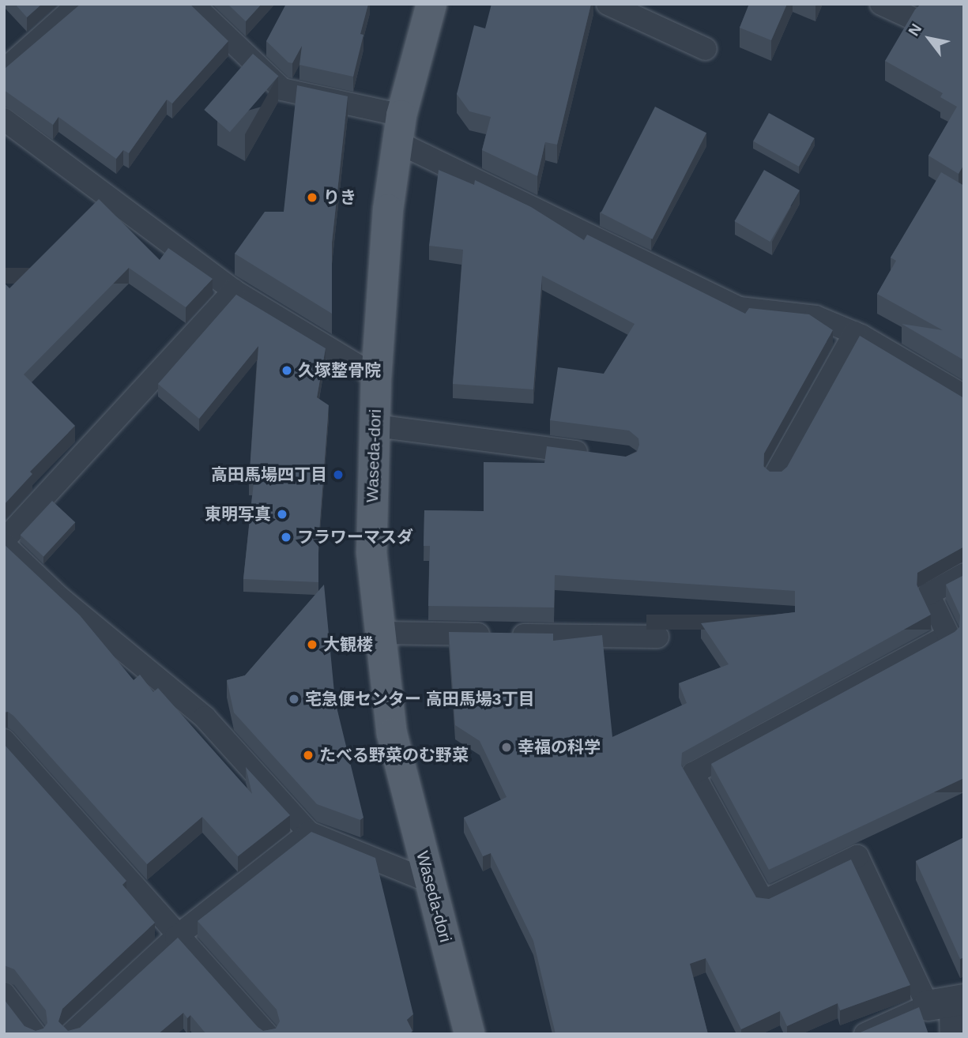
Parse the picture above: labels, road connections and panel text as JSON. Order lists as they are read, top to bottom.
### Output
{
  "streets": {
    "main road": ["Waseda-dori"]
  },
  "places": [
    "りき",
    "久塚整骨院",
    "高田馬場四丁目",
    "東明写真",
    "フラワーマスダ",
    "大観楼",
    "宅急便センター 高田馬場3丁目",
    "幸福の科学",
    "たべる野菜のむ野菜"
  ],
  "north": "top left"
}
